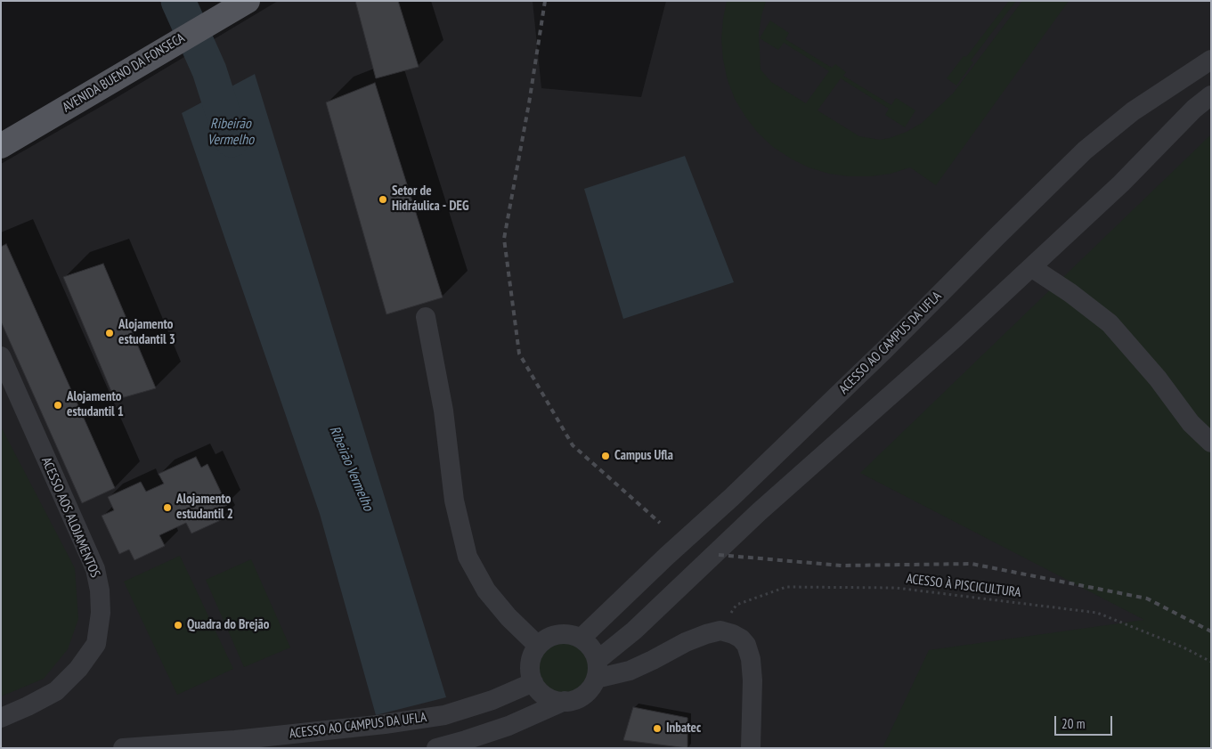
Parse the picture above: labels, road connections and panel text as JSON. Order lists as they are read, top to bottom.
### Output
{
  "streets": {
    "main road": ["AVENIDA BUENO DA FONSECA"],
    "street": ["ACESSO AO CAMPUS DA UFLA", "ACESSO AOS ALOJAMENTOS"],
    "path": ["ACESSO À PISCICULTURA"]
  },
  "water": ["Ribeirão Vermelho"],
  "places": [
    "Setor de Hidráulica - DEG",
    "Alojamento estudantil 3",
    "Alojamento estudantil 1",
    "Campus Ufla",
    "Alojamento estudantil 2",
    "Quadra do Brejão",
    "Inbatec"
  ],
  "scale_bar": "20 m"
}
